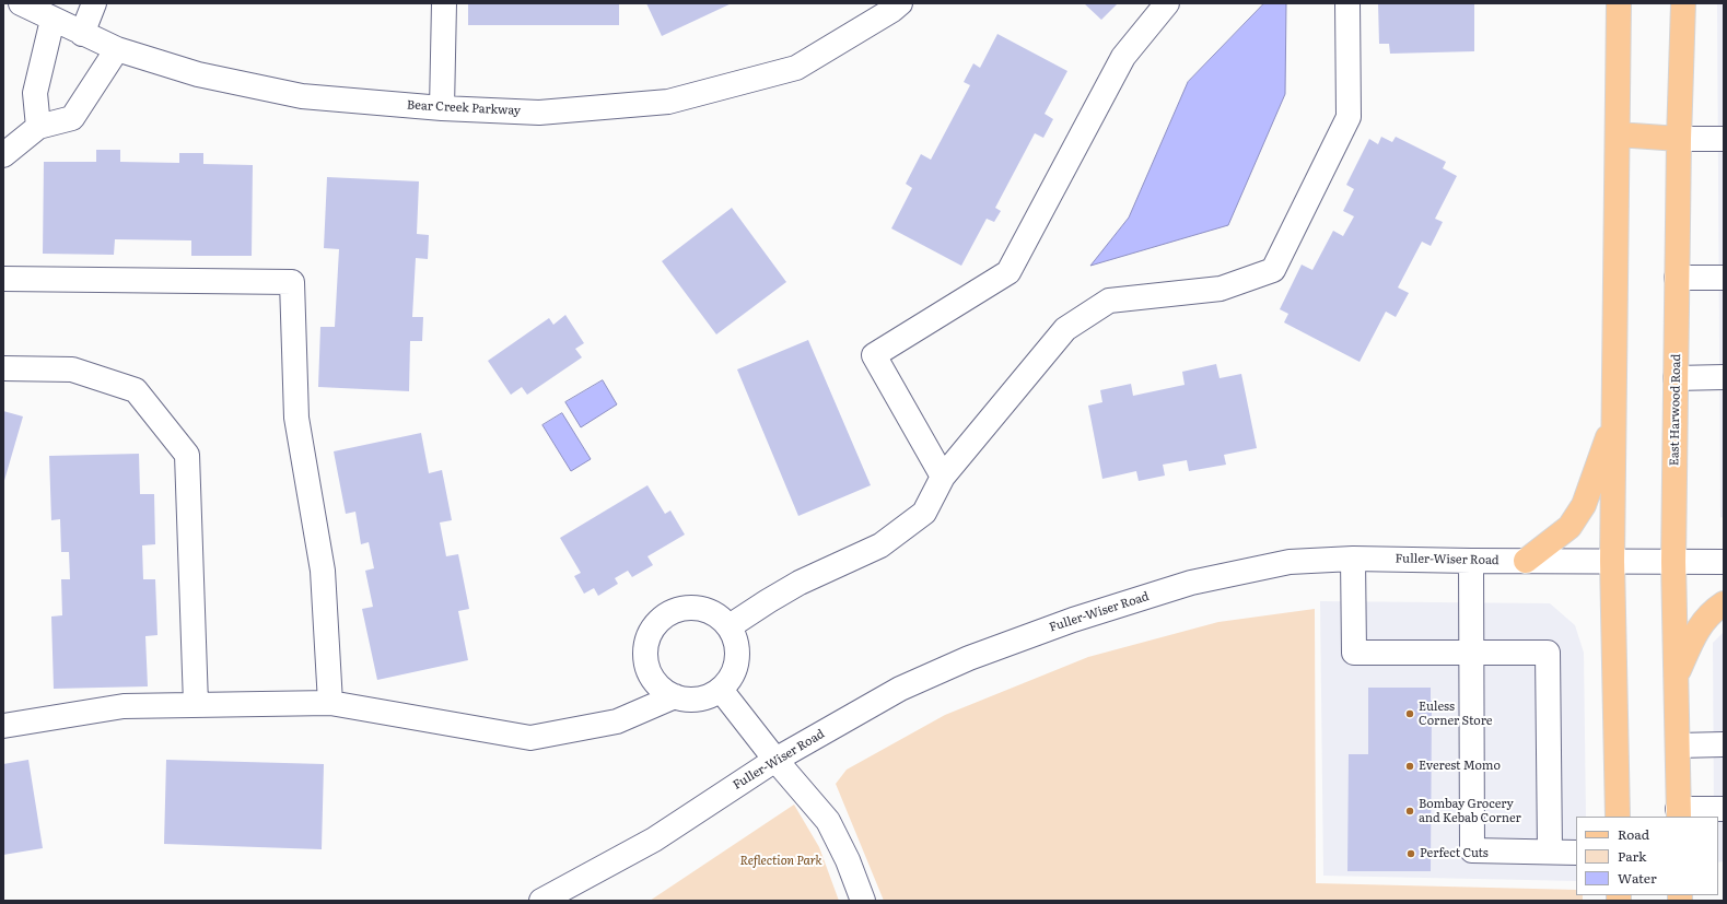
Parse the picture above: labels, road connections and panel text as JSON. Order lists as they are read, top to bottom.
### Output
{
  "streets": {
    "main road": ["East Harwood Road"],
    "street": ["Bear Creek Parkway", "Fuller-Wiser Road"]
  },
  "crossings": [
    ["East Harwood Road", "Fuller-Wiser Road"]
  ],
  "parks": ["Reflection Park"],
  "places": [
    "Euless Corner Store",
    "Everest Momo",
    "Bombay Grocery and Kebab Corner",
    "Perfect Cuts"
  ],
  "legend": ["Road", "Park", "Water"]
}
